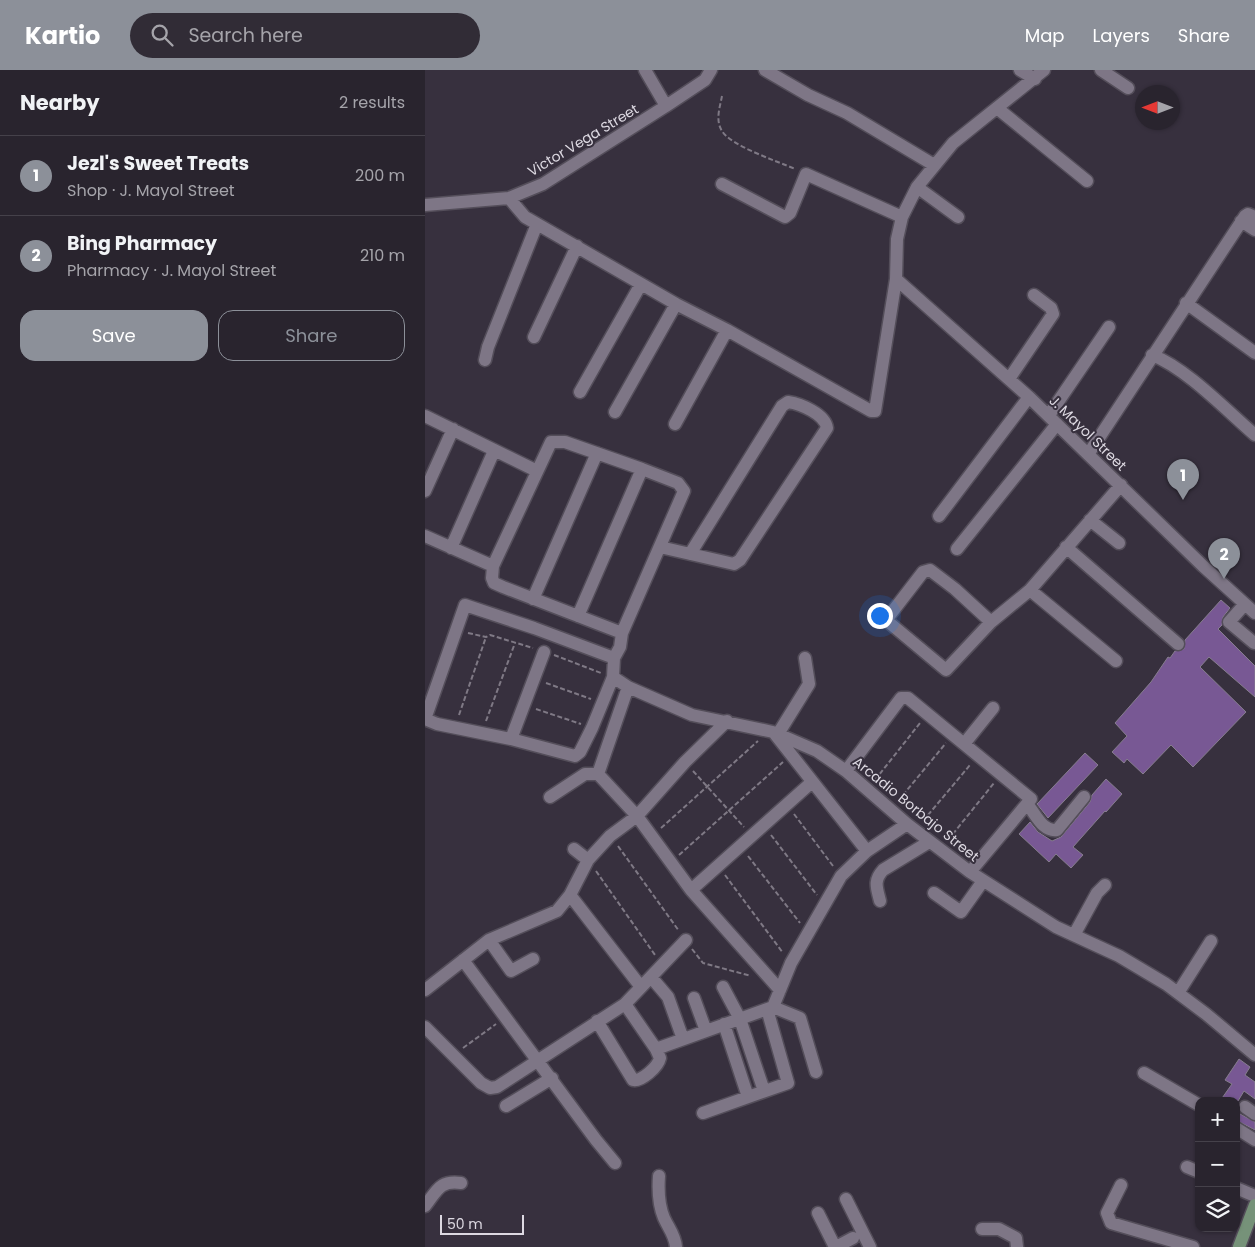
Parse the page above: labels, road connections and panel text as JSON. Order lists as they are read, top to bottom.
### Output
{
  "streets": {
    "street": ["Victor Vega Street", "J. Mayol Street", "Arcadio Borbajo Street"]
  },
  "scale_bar": "50 m",
  "north": "left",
  "page": {
    "header": "Kartio",
    "search": "Search here",
    "nav": ["Map", "Layers", "Share"],
    "heading": ["Nearby", "2 results"],
    "list": [
      {
        "mark": "1",
        "name": "Jezl's Sweet Treats",
        "note": "Shop · J. Mayol Street",
        "value": "200 m"
      },
      {
        "mark": "2",
        "name": "Bing Pharmacy",
        "note": "Pharmacy · J. Mayol Street",
        "value": "210 m"
      }
    ],
    "buttons": ["Save", "Share"],
    "pins": ["1", "2"],
    "map_buttons": ["+", "−"],
    "scale": "50 m"
  }
}
